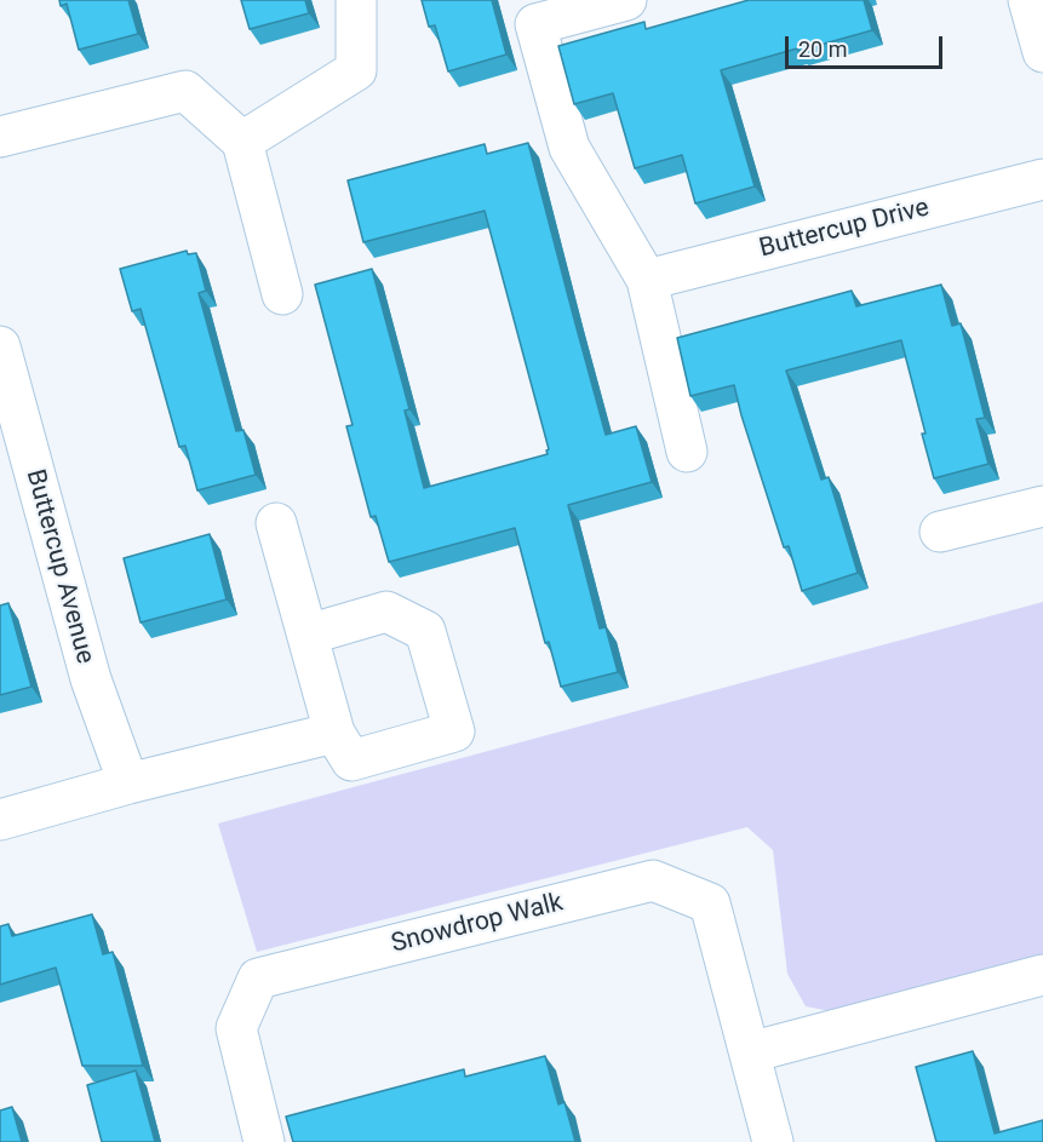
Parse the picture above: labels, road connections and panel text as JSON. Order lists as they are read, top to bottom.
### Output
{
  "streets": {
    "street": ["Buttercup Drive", "Buttercup Avenue", "Snowdrop Walk"]
  },
  "scale_bar": "20 m"
}
